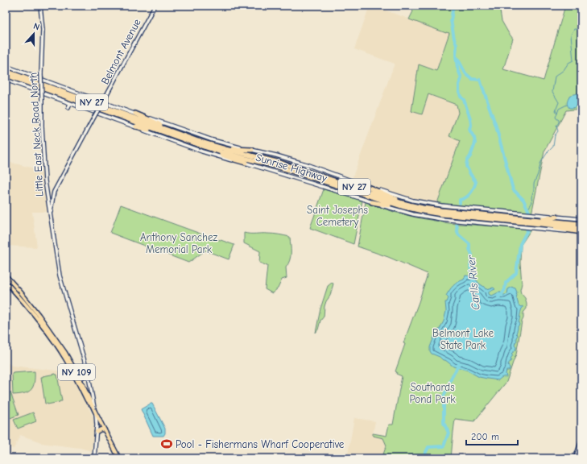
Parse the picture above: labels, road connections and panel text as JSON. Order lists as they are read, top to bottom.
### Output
{
  "streets": {
    "highway": ["NY 27", "Sunrise Highway"],
    "main road": ["Belmont Avenue", "Little East Neck Road North", "NY 109"]
  },
  "crossings": [
    ["Belmont Avenue", "Little East Neck Road North"],
    ["Little East Neck Road North", "NY 109"]
  ],
  "water": ["Carlls River"],
  "parks": [
    "Saint Josephs Cemetery",
    "Anthony Sanchez Memorial Park",
    "Belmont Lake State Park",
    "Southards Pond Park"
  ],
  "places": {
    "sports": ["Pool - Fishermans Wharf Cooperative"]
  },
  "scale_bar": "200 m",
  "north": "top"
}
